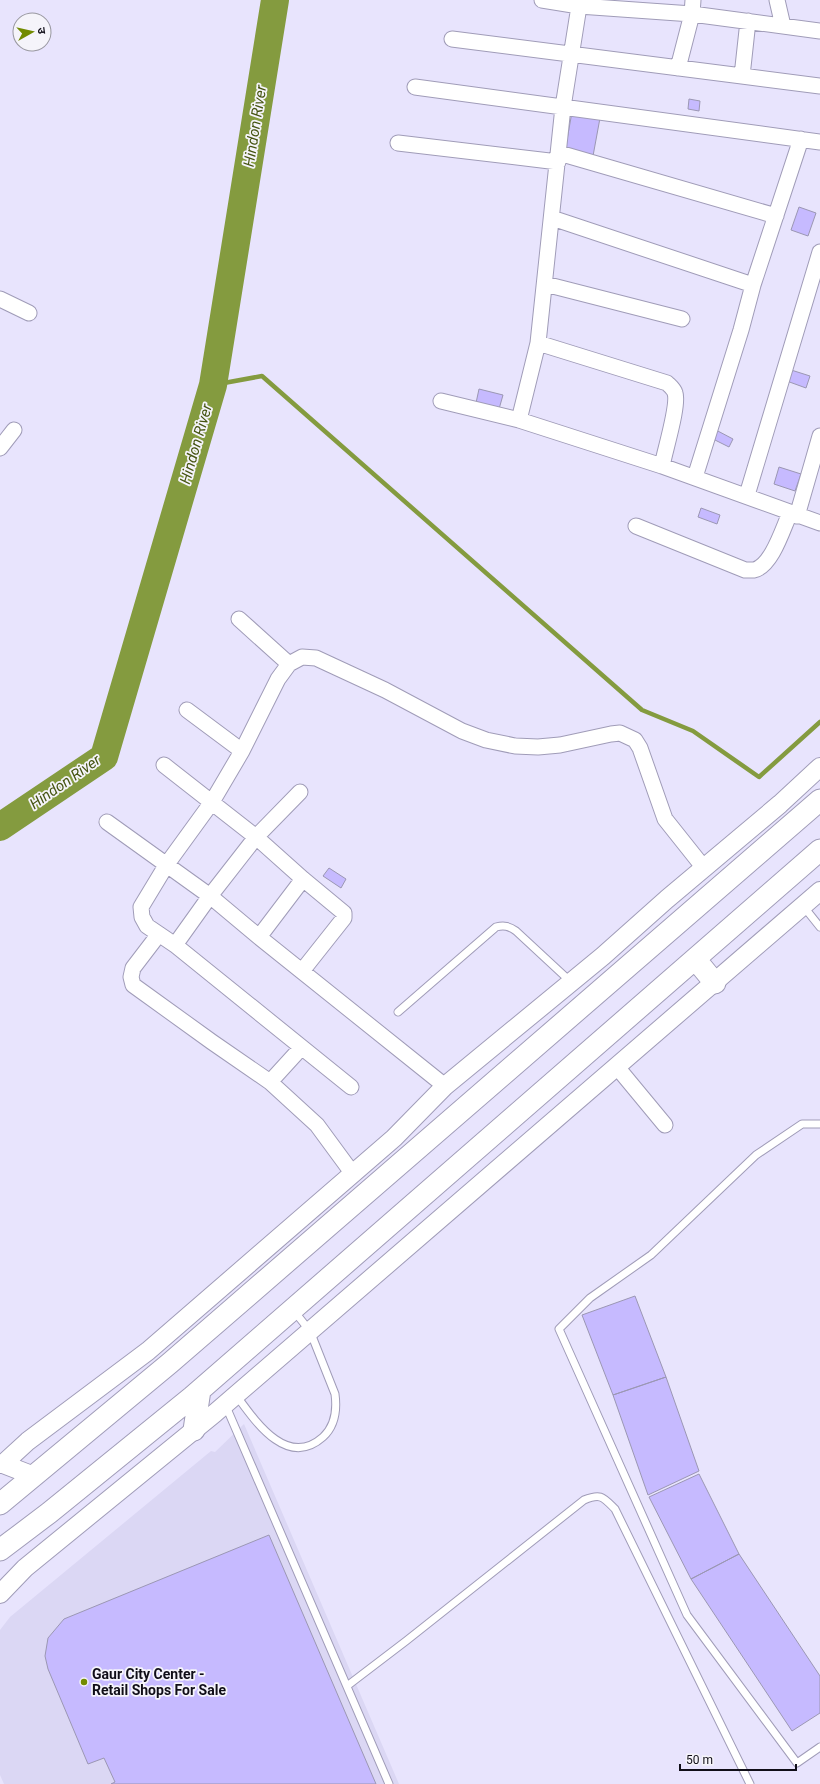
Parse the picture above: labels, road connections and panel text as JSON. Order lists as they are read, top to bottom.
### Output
{
  "water": ["Hindon River"],
  "places": ["Gaur City Center - Retail Shops For Sale"],
  "scale_bar": "50 m",
  "north": "right"
}
